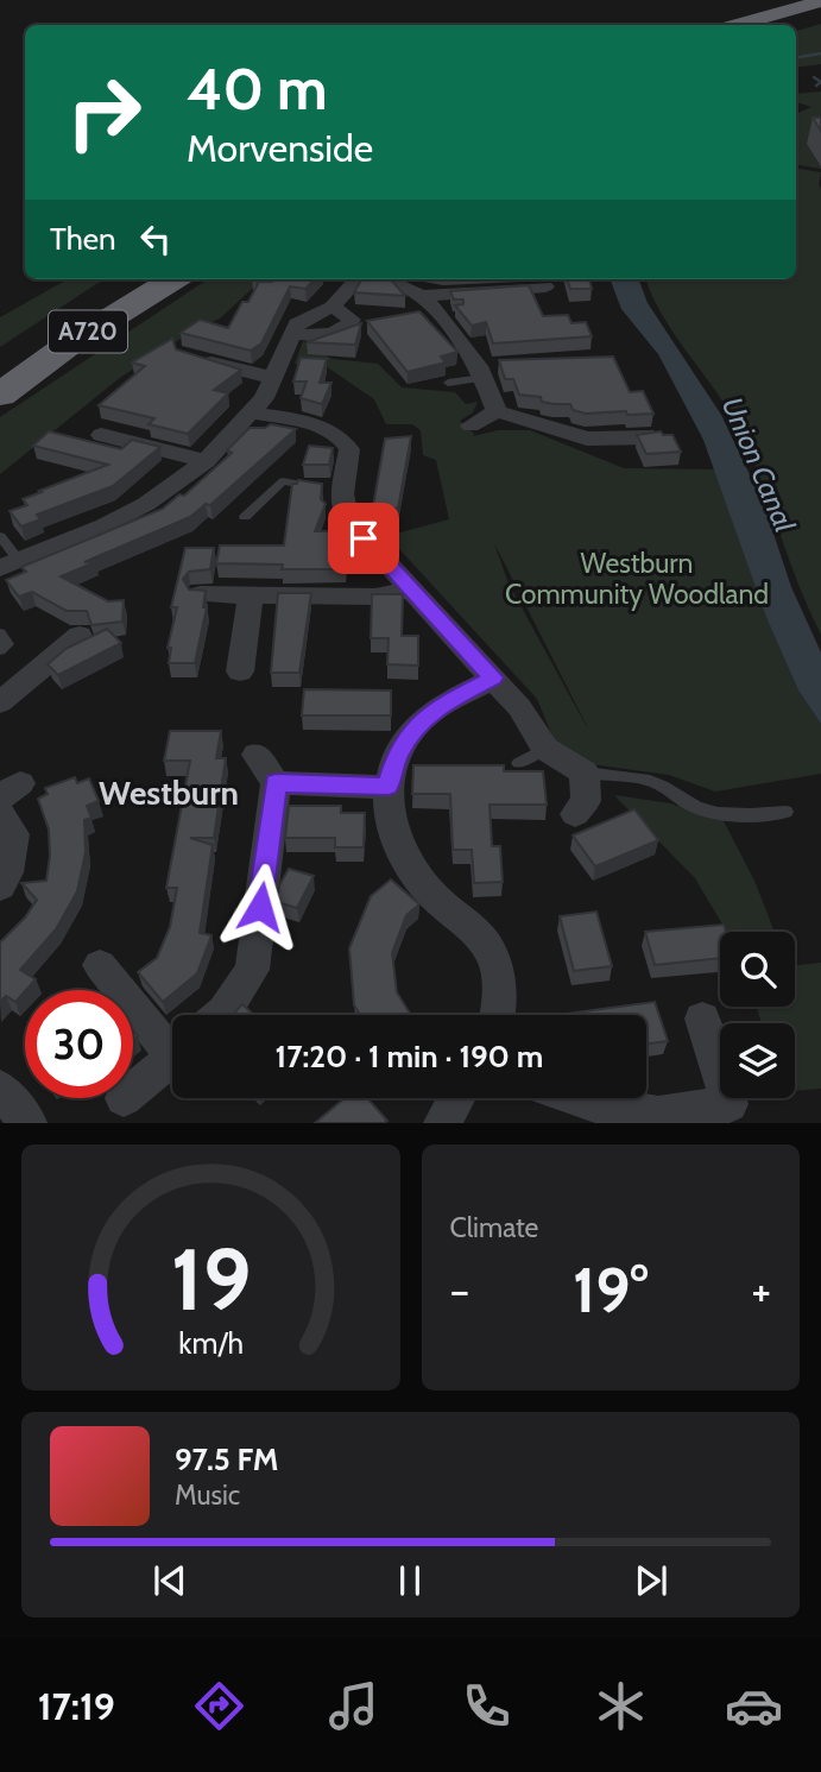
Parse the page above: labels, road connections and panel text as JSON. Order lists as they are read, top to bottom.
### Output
{
  "streets": {
    "highway": ["A720"]
  },
  "districts": ["Westburn"],
  "water": ["Union Canal"],
  "parks": ["Westburn Community Woodland"],
  "page": {
    "turn": ["40 m", "Morvenside"],
    "then": "Then",
    "limit": "30",
    "trip": "17:20 · 1 min · 190 m",
    "tile": "Climate",
    "heat": ["−", "19°", "+"],
    "song": ["97.5 FM", "Music"],
    "tabs": "17:19",
    "gauge": ["19", "km/h"]
  }
}
